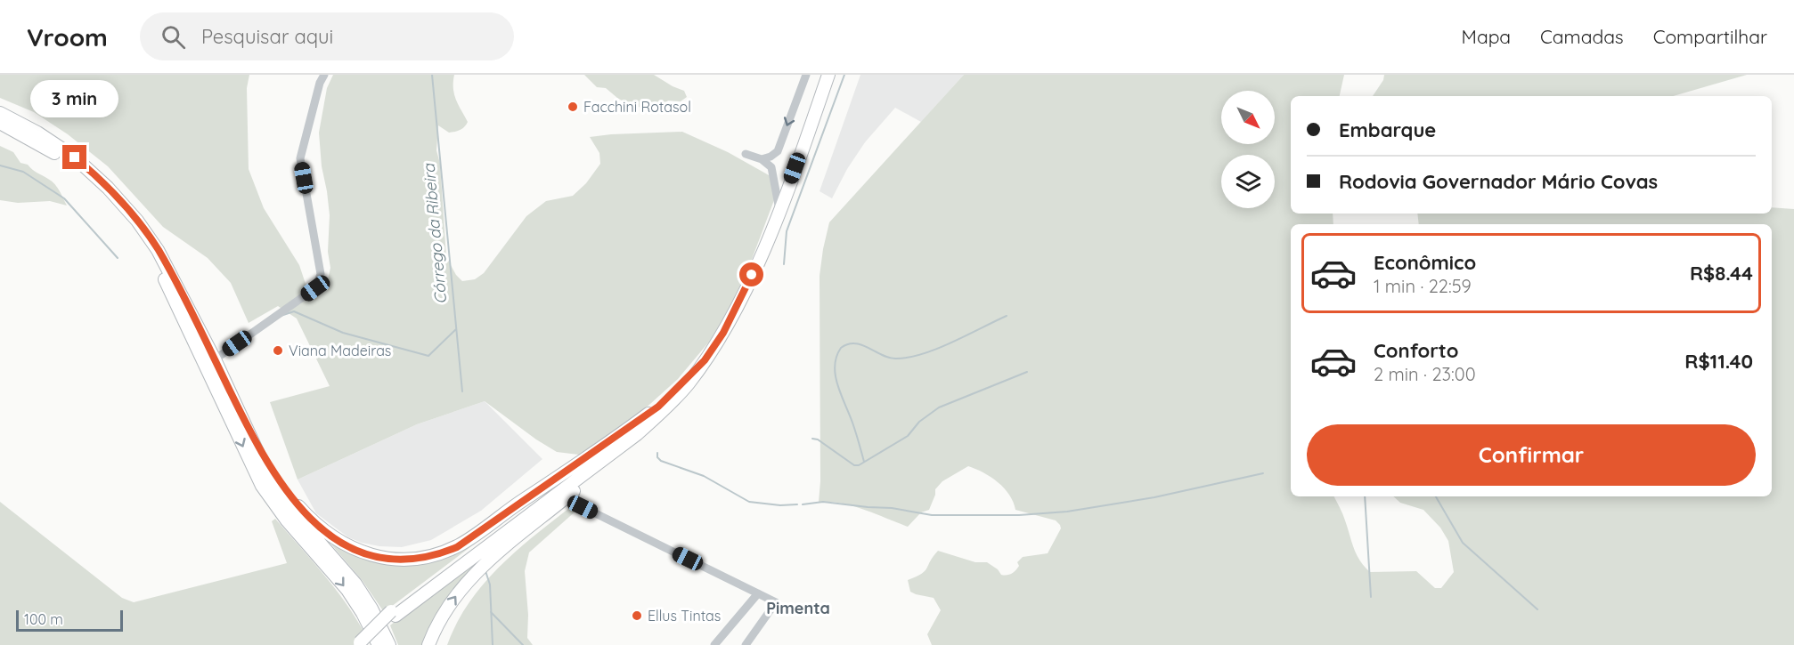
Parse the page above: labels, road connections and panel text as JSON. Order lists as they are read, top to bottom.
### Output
{
  "districts": ["Pimenta"],
  "water": ["Córrego da Ribeira"],
  "places": ["Facchini Rotasol", "Viana Madeiras", "Ellus Tintas"],
  "scale_bar": "100 m",
  "north": "bottom right",
  "page": {
    "header": "Vroom",
    "search": "Pesquisar aqui",
    "nav": ["Mapa", "Camadas", "Compartilhar"],
    "bubble": "3 min",
    "banner": ["Embarque", "Rodovia Governador Mário Covas"],
    "list": [
      {
        "name": "Econômico",
        "note": "1 min · 22:59",
        "value": "R$8.44"
      },
      {
        "name": "Conforto",
        "note": "2 min · 23:00",
        "value": "R$11.40"
      }
    ],
    "buttons": "Confirmar",
    "scale": "100 m"
  }
}
